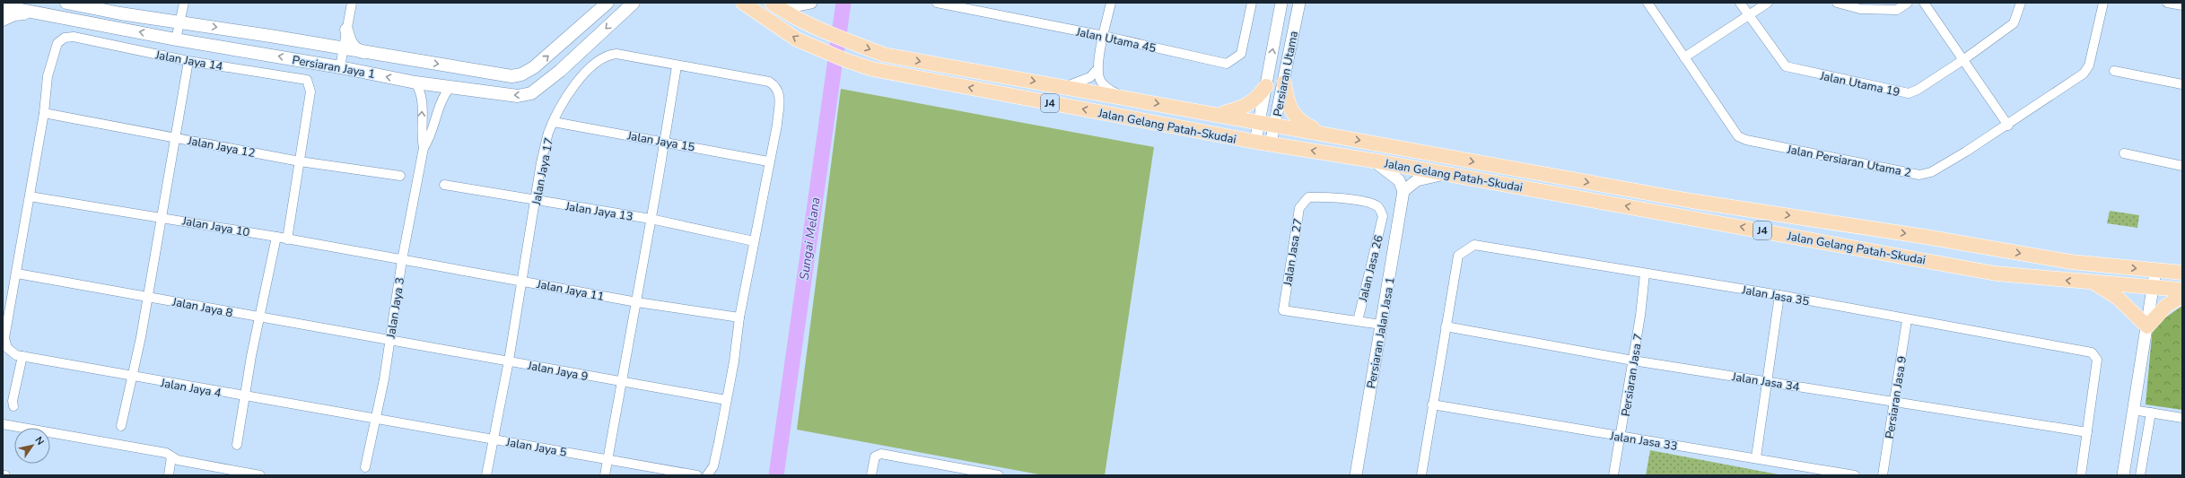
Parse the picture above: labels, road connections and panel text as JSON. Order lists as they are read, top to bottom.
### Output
{
  "streets": {
    "main road": ["Persiaran Jaya 1", "J4", "Jalan Gelang Patah-Skudai"],
    "street": [
      "Jalan Utama 45",
      "Jalan Jaya 14",
      "Persiaran Utama",
      "Jalan Utama 19",
      "Jalan Jaya 15",
      "Jalan Jaya 12",
      "Jalan Persiaran Utama 2",
      "Jalan Jaya 17",
      "Jalan Jaya 13",
      "Jalan Jaya 10",
      "Jalan Jasa 27",
      "Jalan Jasa 26",
      "Jalan Jaya 11",
      "Jalan Jasa 35",
      "Jalan Jaya 8",
      "Jalan Jaya 3",
      "Persiaran Jalan Jasa 1",
      "Jalan Jaya 9",
      "Persiaran Jasa 7",
      "Jalan Jasa 34",
      "Jalan Jaya 4",
      "Persiaran Jasa 9",
      "Jalan Jasa 33",
      "Jalan Jaya 5"
    ]
  },
  "crossings": [
    ["Jalan Jaya 14", "Jalan Jaya 12"],
    ["Persiaran Utama", "Jalan Gelang Patah-Skudai"],
    ["Jalan Jaya 15", "Jalan Jaya 17"],
    ["Jalan Jaya 17", "Jalan Jaya 13"],
    ["Jalan Jaya 17", "Jalan Jaya 11"],
    ["Jalan Jaya 17", "Jalan Jaya 9"],
    ["Jalan Jaya 17", "Jalan Jaya 5"],
    ["Jalan Jaya 10", "Jalan Jaya 11"],
    ["Jalan Jaya 10", "Jalan Jaya 3"],
    ["Jalan Jasa 27", "Jalan Jasa 26"],
    ["Jalan Jaya 11", "Jalan Jaya 3"],
    ["Jalan Jasa 35", "Persiaran Jasa 7"],
    ["Jalan Jasa 35", "Jalan Jasa 34"],
    ["Jalan Jasa 35", "Persiaran Jasa 9"],
    ["Jalan Jaya 8", "Jalan Jaya 3"],
    ["Jalan Jaya 8", "Jalan Jaya 9"],
    ["Jalan Jaya 8", "Jalan Jaya 4"],
    ["Jalan Jaya 3", "Jalan Jaya 9"],
    ["Jalan Jaya 3", "Jalan Jaya 4"],
    ["Jalan Jaya 3", "Jalan Jaya 5"],
    ["Persiaran Jasa 7", "Jalan Jasa 34"],
    ["Persiaran Jasa 7", "Jalan Jasa 33"],
    ["Jalan Jasa 34", "Persiaran Jasa 9"],
    ["Jalan Jaya 4", "Jalan Jaya 5"]
  ],
  "water": ["Sungai Melana"],
  "north": "top right"
}
